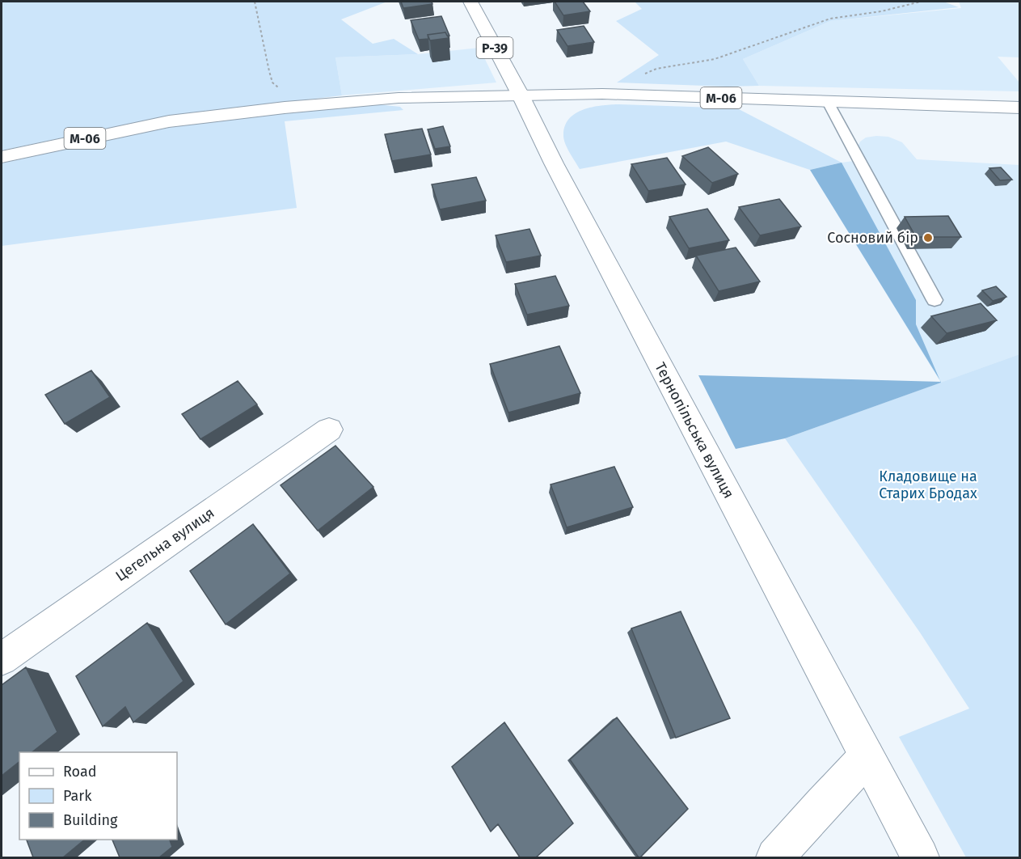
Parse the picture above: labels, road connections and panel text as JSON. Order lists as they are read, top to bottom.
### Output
{
  "streets": {
    "main road": [
      "Р-39",
      "М-06",
      "Тернопільська вулиця",
      "Цегельна вулиця"
    ]
  },
  "crossings": [
    ["М-06", "Тернопільська вулиця"]
  ],
  "parks": ["Кладовище на Старих Бродах"],
  "places": ["Сосновий бір"],
  "legend": ["Road", "Park", "Building"]
}
